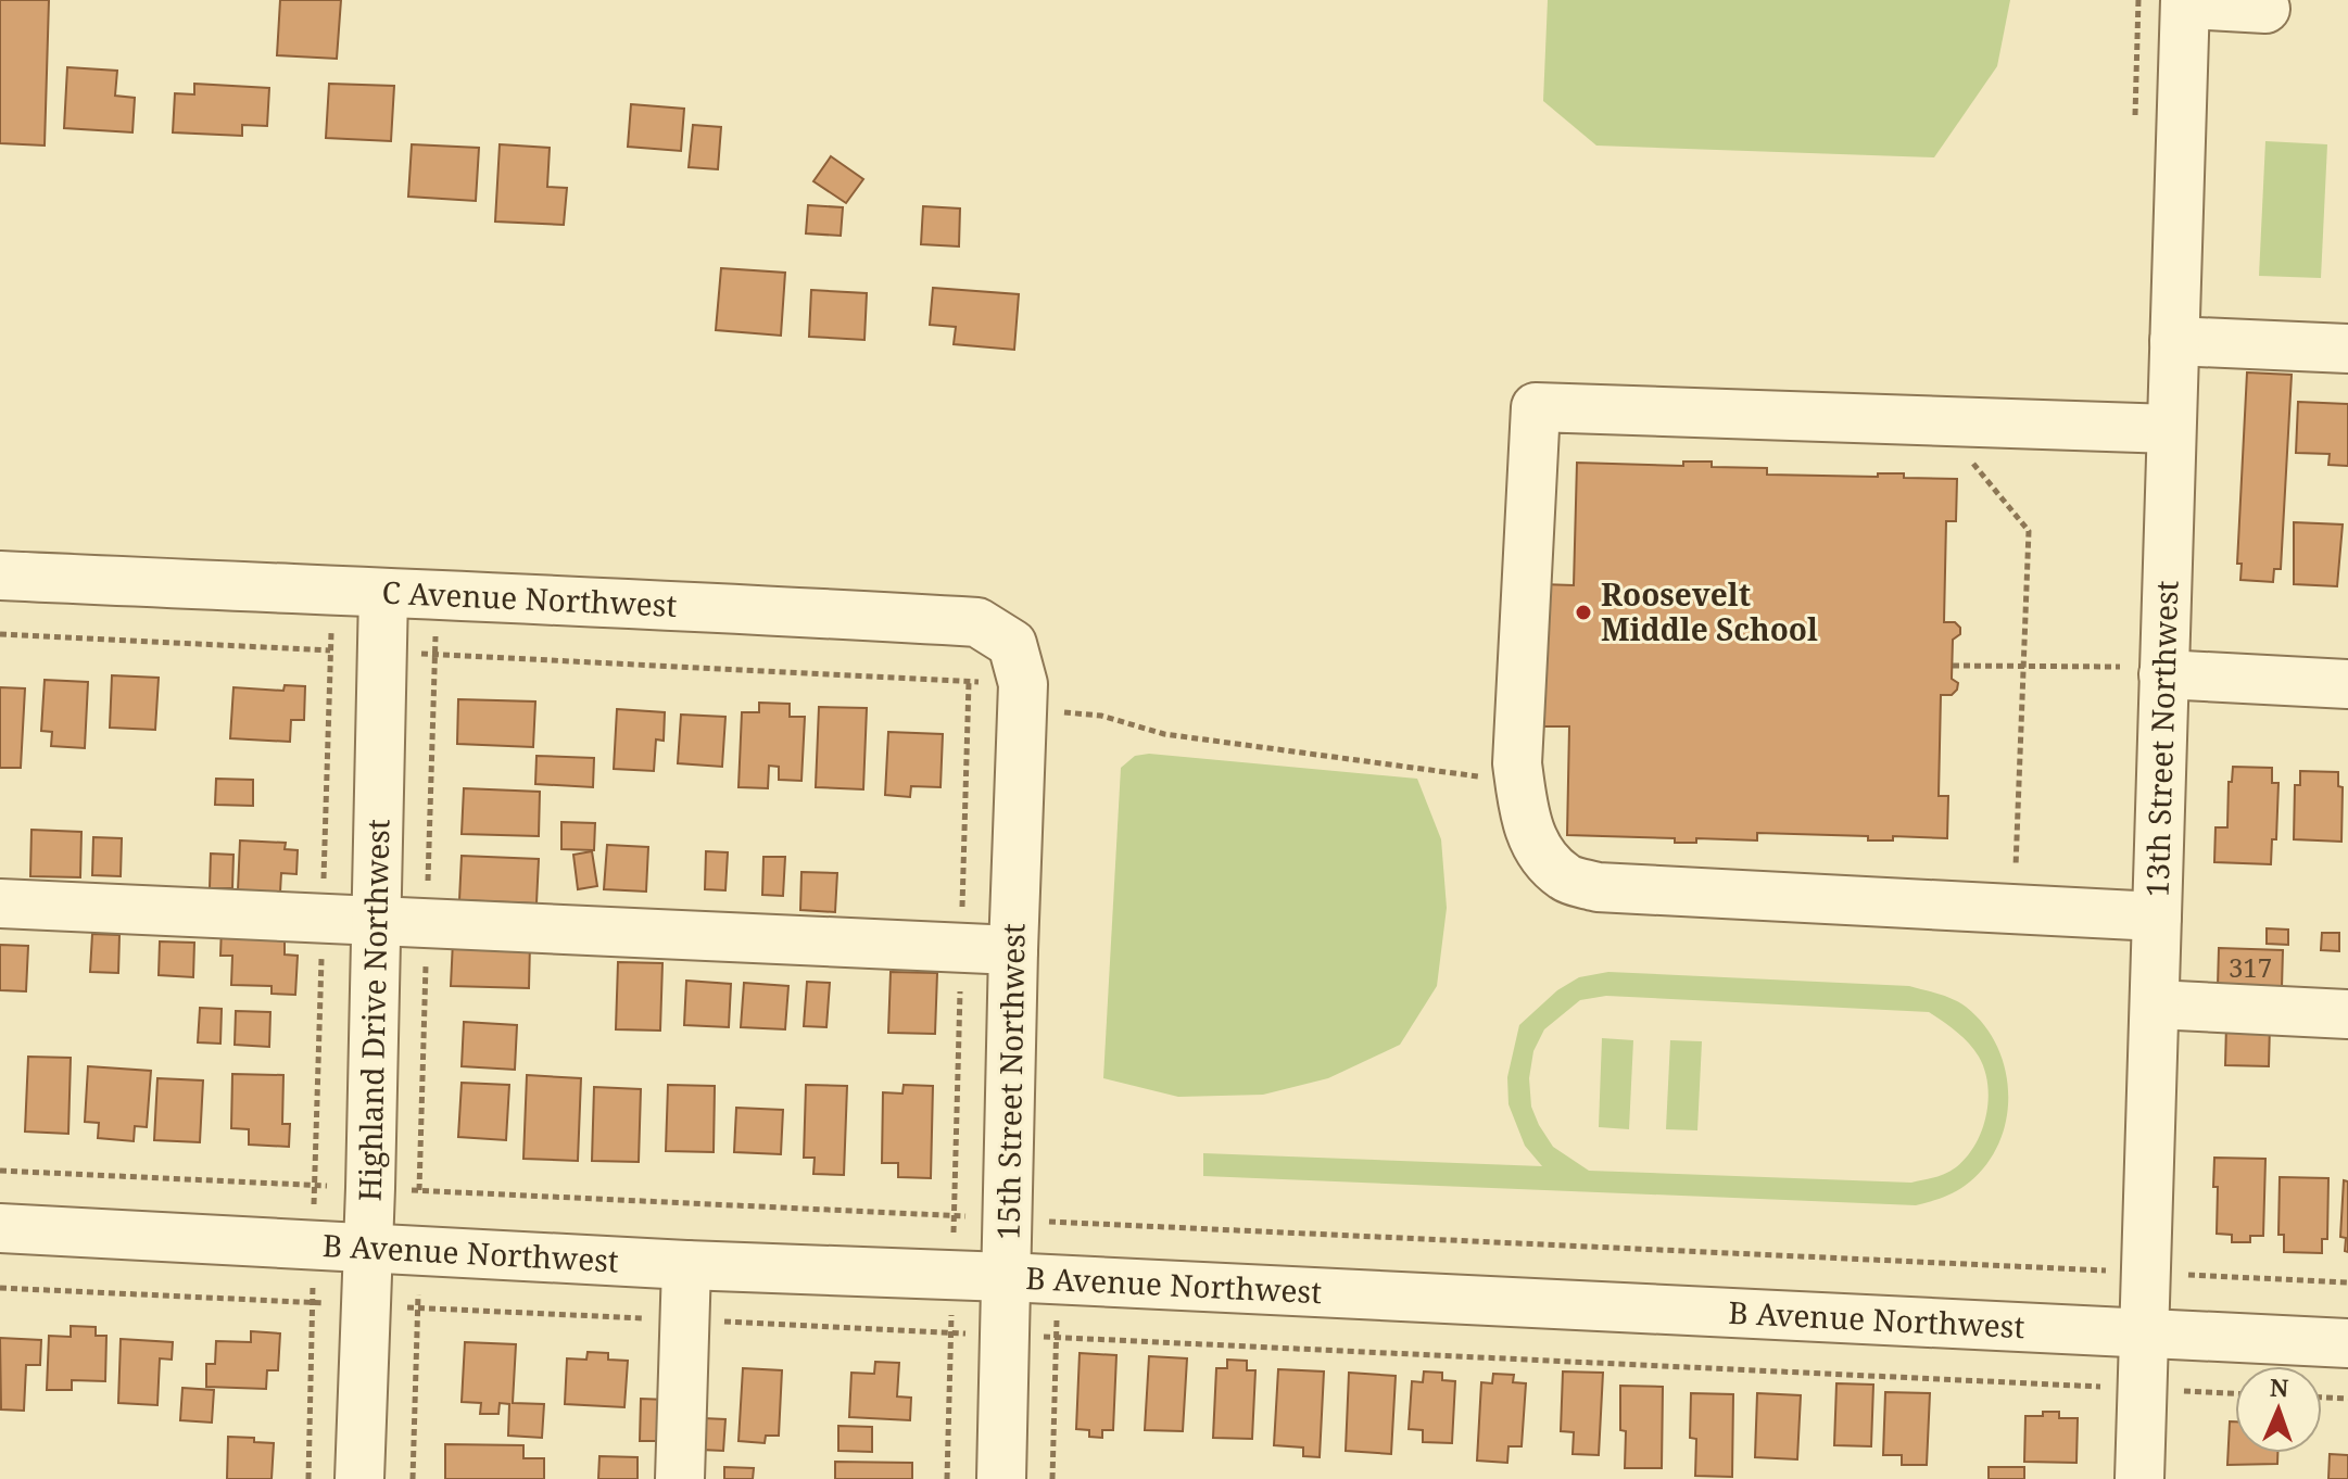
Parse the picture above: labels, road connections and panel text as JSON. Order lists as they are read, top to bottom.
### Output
{
  "streets": {
    "street": [
      "C Avenue Northwest",
      "13th Street Northwest",
      "Highland Drive Northwest",
      "15th Street Northwest",
      "B Avenue Northwest"
    ]
  },
  "crossings": [
    ["C Avenue Northwest", "Highland Drive Northwest"],
    ["C Avenue Northwest", "15th Street Northwest"],
    ["13th Street Northwest", "B Avenue Northwest"],
    ["Highland Drive Northwest", "B Avenue Northwest"],
    ["15th Street Northwest", "B Avenue Northwest"]
  ],
  "places": ["Roosevelt Middle School"],
  "house_numbers": ["317"],
  "north": "top"
}
